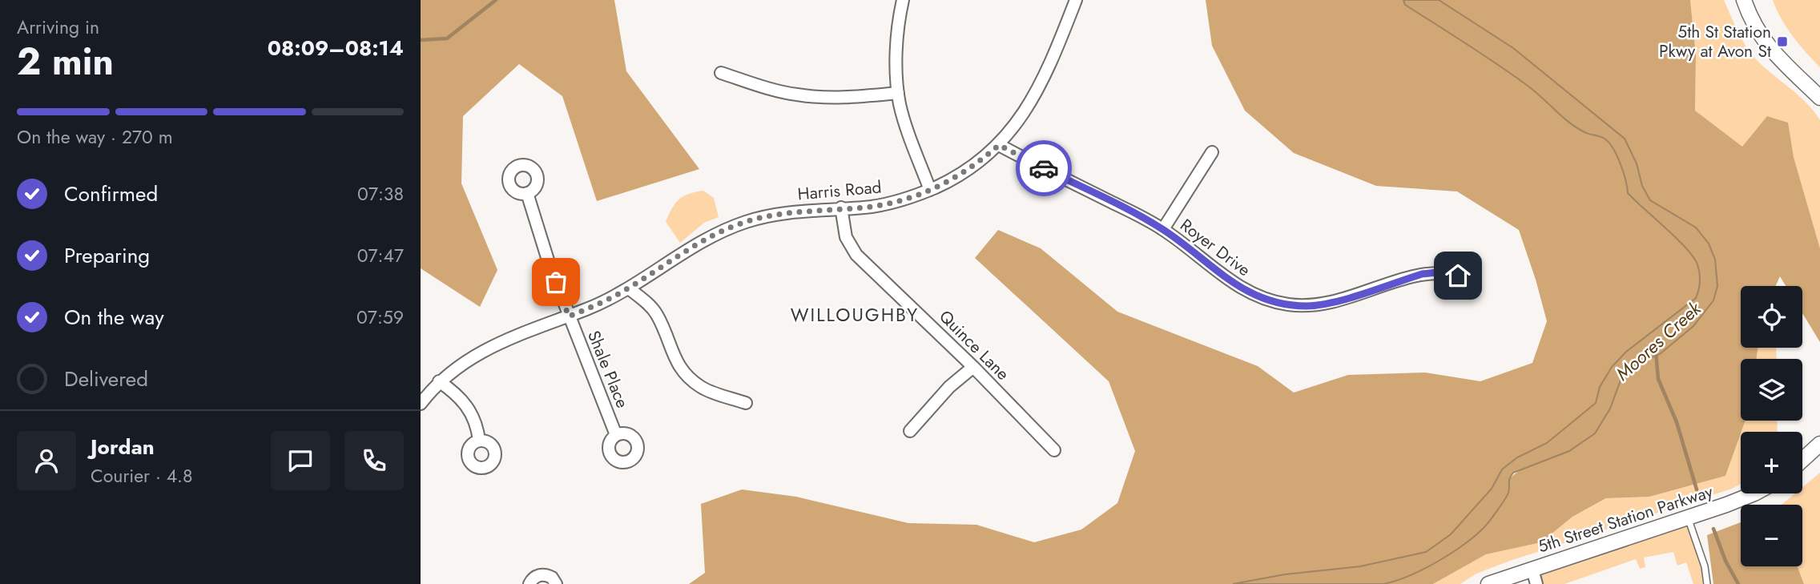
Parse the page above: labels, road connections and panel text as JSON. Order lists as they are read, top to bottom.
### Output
{
  "streets": {
    "street": [
      "Harris Road",
      "Royer Drive",
      "Quince Lane",
      "Shale Place",
      "5th Street Station Parkway"
    ]
  },
  "crossings": [
    ["Harris Road", "Royer Drive"],
    ["Harris Road", "Quince Lane"],
    ["Harris Road", "Shale Place"]
  ],
  "districts": ["WILLOUGHBY"],
  "water": ["Moores Creek"],
  "places": {
    "transit": ["5th St Station Pkwy at Avon St"]
  },
  "page": {
    "heading": ["2 min", "Arriving in", "08:09–08:14"],
    "panel": ["Jordan", "Courier · 4.8"],
    "bar": "On the way · 270 m",
    "list": [
      ["Confirmed", "07:38"],
      ["Preparing", "07:47"],
      ["On the way", "07:59"],
      "Delivered"
    ],
    "map_buttons": ["+", "−"]
  }
}
